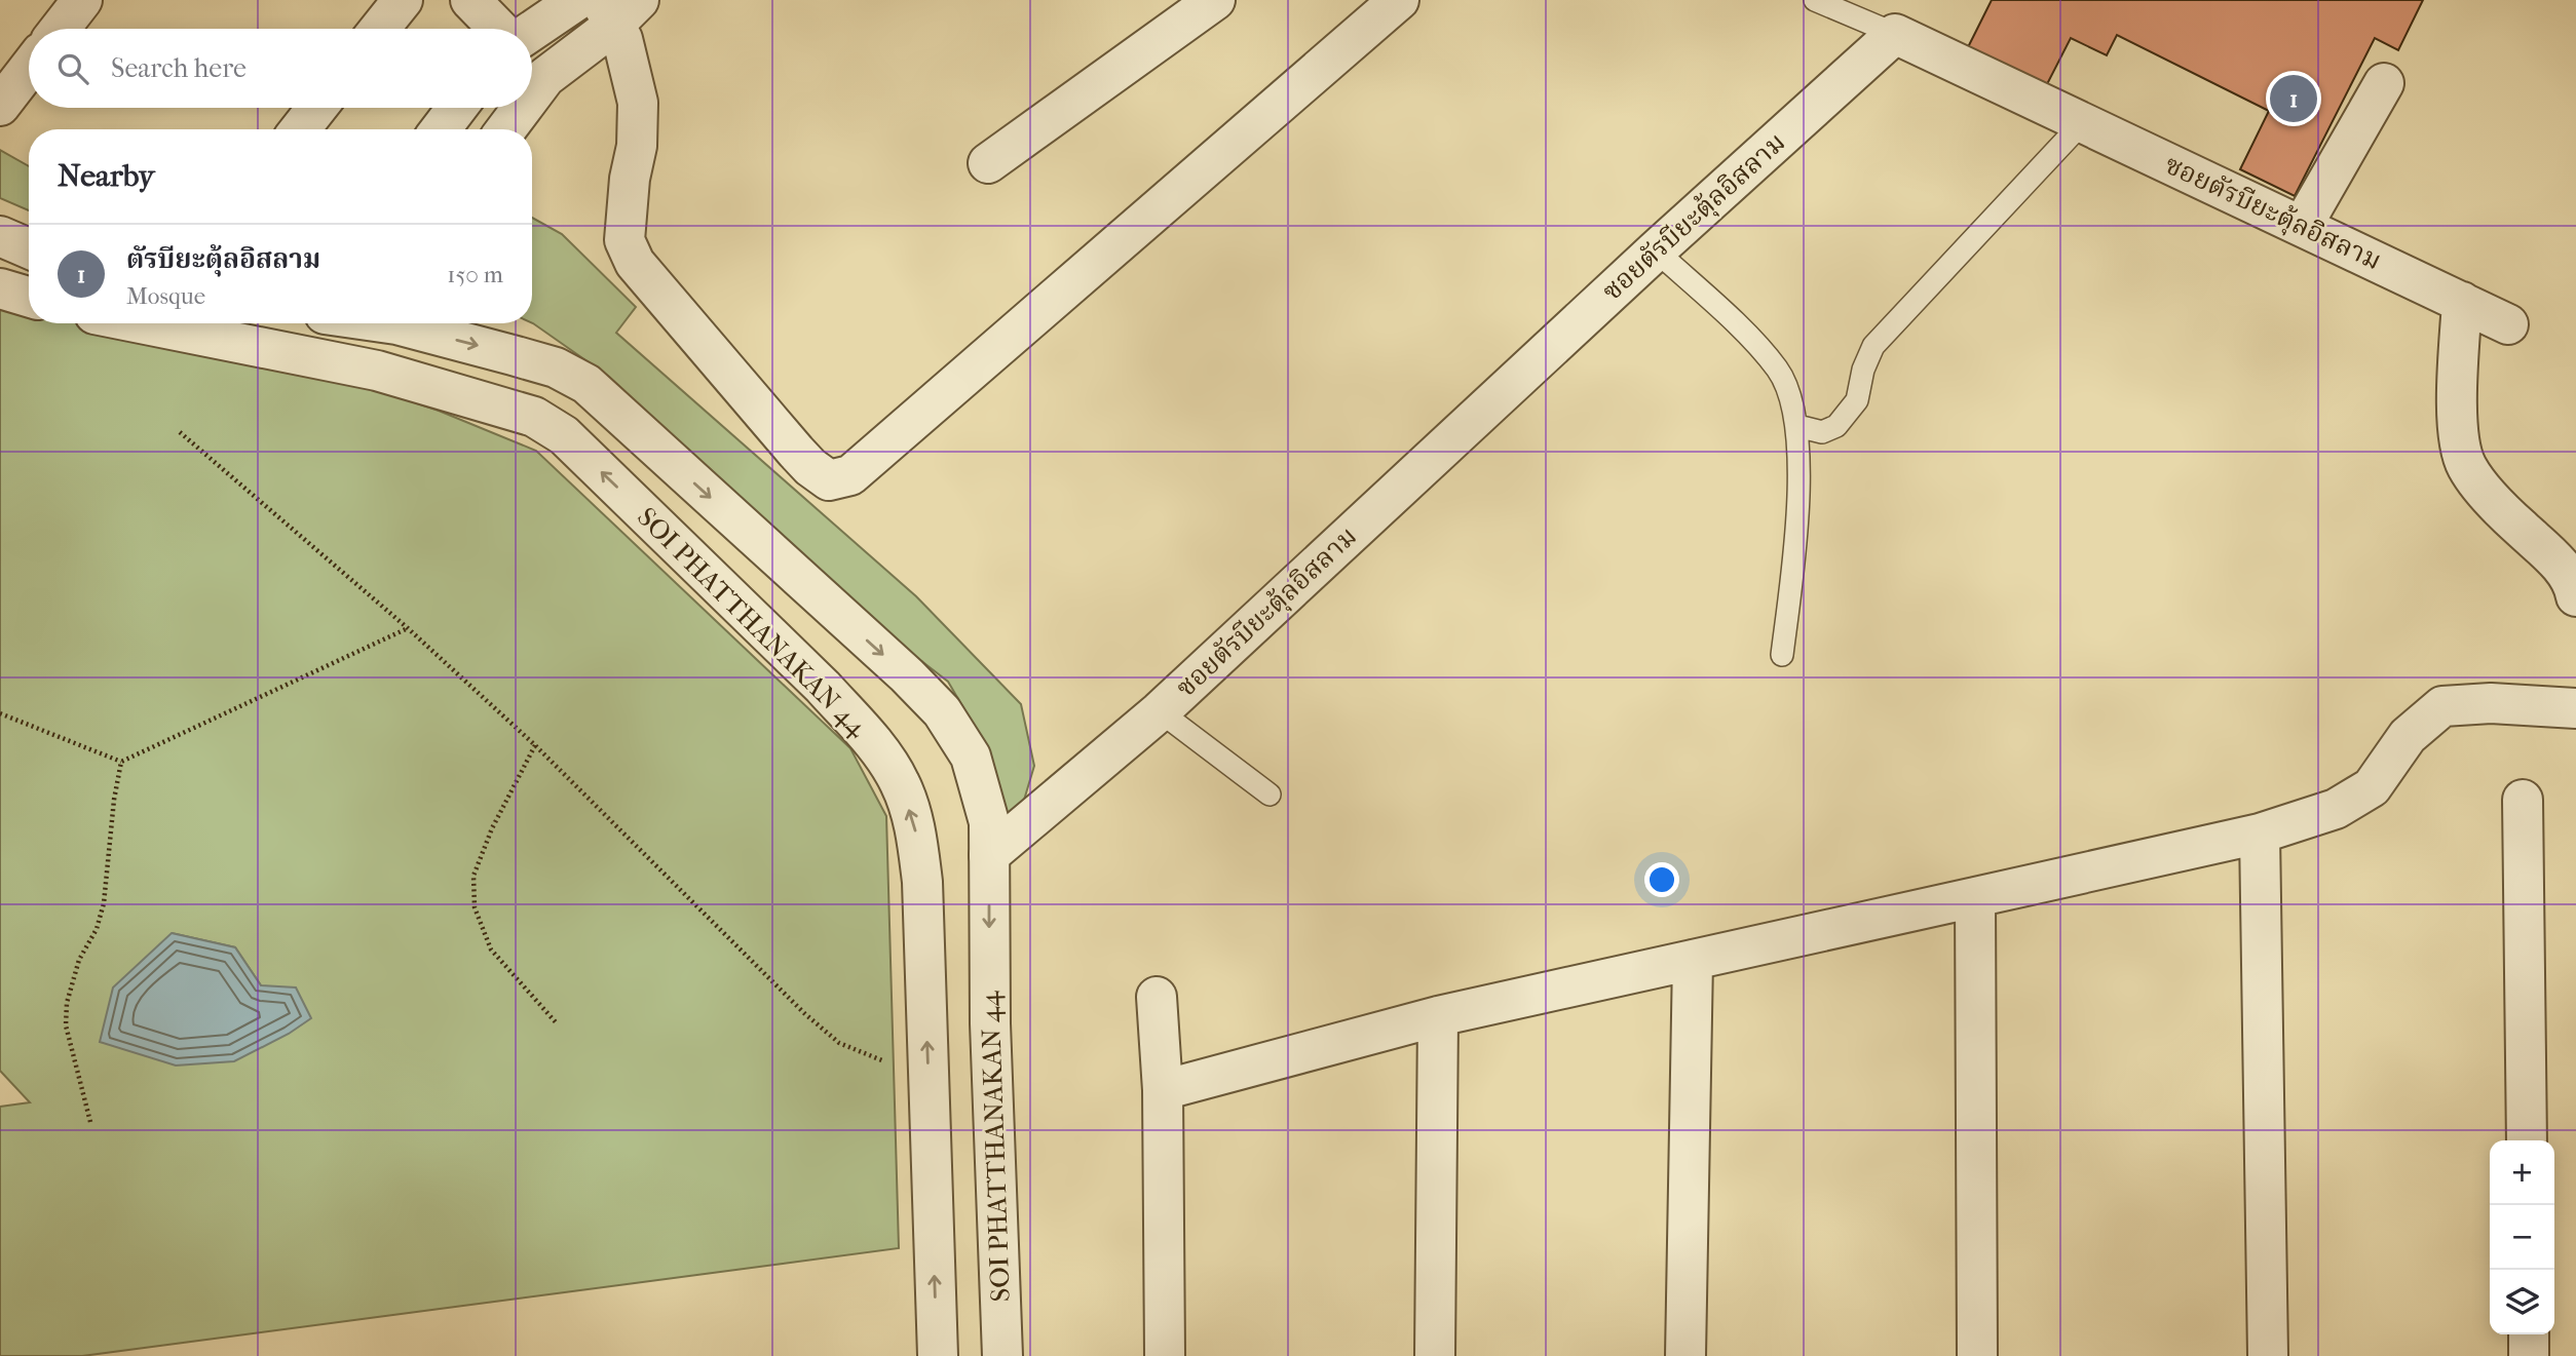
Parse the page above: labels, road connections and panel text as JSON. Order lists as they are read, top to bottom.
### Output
{
  "streets": {
    "street": ["ซอยตัรบียะตุ้ลอิสลาม", "SOI PHATTHANAKAN 44"]
  },
  "crossings": [
    ["ซอยตัรบียะตุ้ลอิสลาม", "SOI PHATTHANAKAN 44"]
  ],
  "page": {
    "search": "Search here",
    "pins": "1",
    "heading": "Nearby",
    "list": [
      {
        "mark": "1",
        "name": "ตัรบียะตุ้ลอิสลาม",
        "note": "Mosque",
        "value": "150 m"
      }
    ],
    "map_buttons": ["+", "−"]
  }
}
